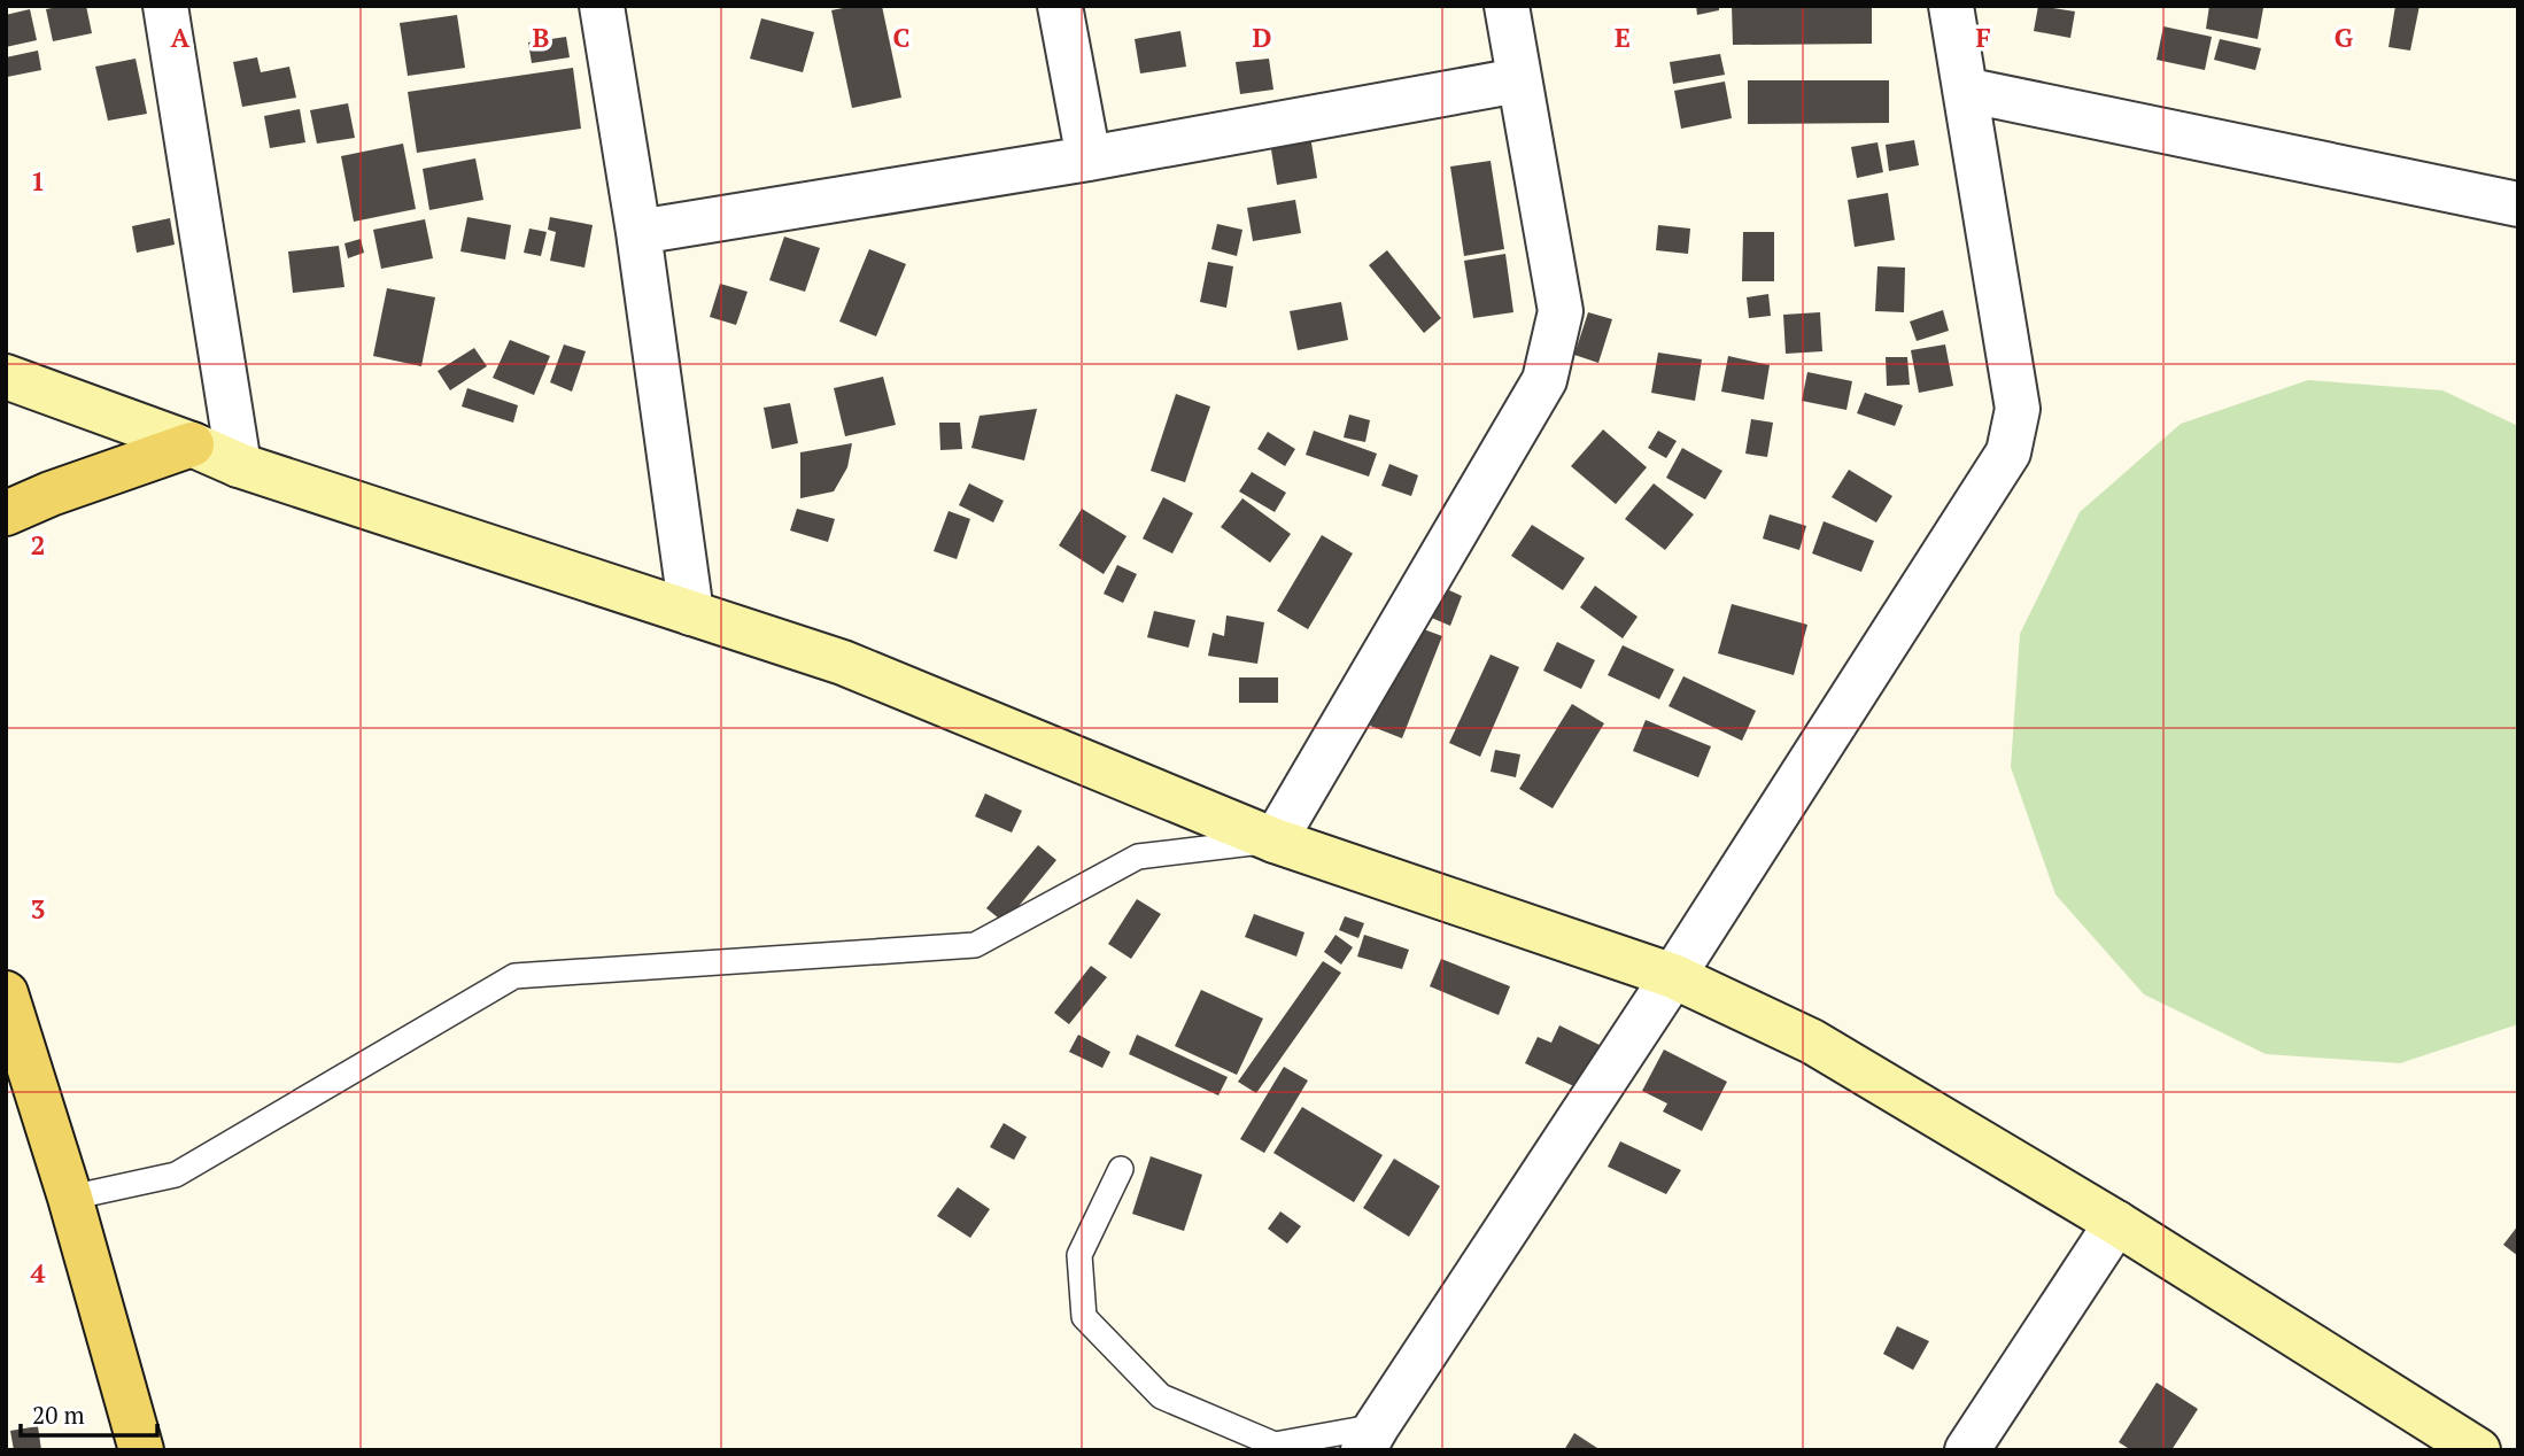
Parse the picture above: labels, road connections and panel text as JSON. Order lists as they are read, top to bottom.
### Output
{
  "scale_bar": "20 m",
  "grid": {
    "columns": [
      "A",
      "B",
      "C",
      "D",
      "E",
      "F",
      "G"
    ],
    "rows": [
      "1",
      "2",
      "3",
      "4"
    ]
  }
}
